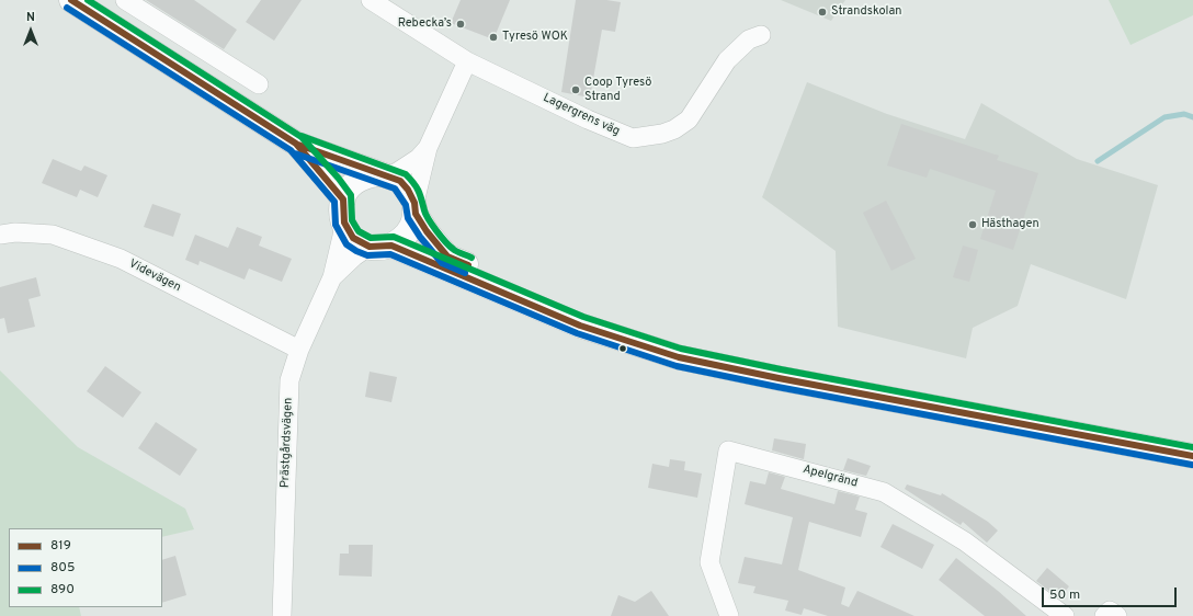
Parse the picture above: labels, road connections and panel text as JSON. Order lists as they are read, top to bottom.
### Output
{
  "streets": {
    "street": [
      "Lagergrens väg",
      "Videvägen",
      "Prästgårdsvägen",
      "Apelgränd"
    ]
  },
  "crossings": [
    ["Videvägen", "Prästgårdsvägen"]
  ],
  "places": [
    "Strandskolan",
    "Rebecka’s",
    "Tyresö WOK",
    "Coop Tyresö Strand",
    "Hästhagen"
  ],
  "lines": ["transit line 819", "transit line 890", "transit line 805"],
  "legend": ["819", "805", "890"],
  "scale_bar": "50 m",
  "north": "top"
}
